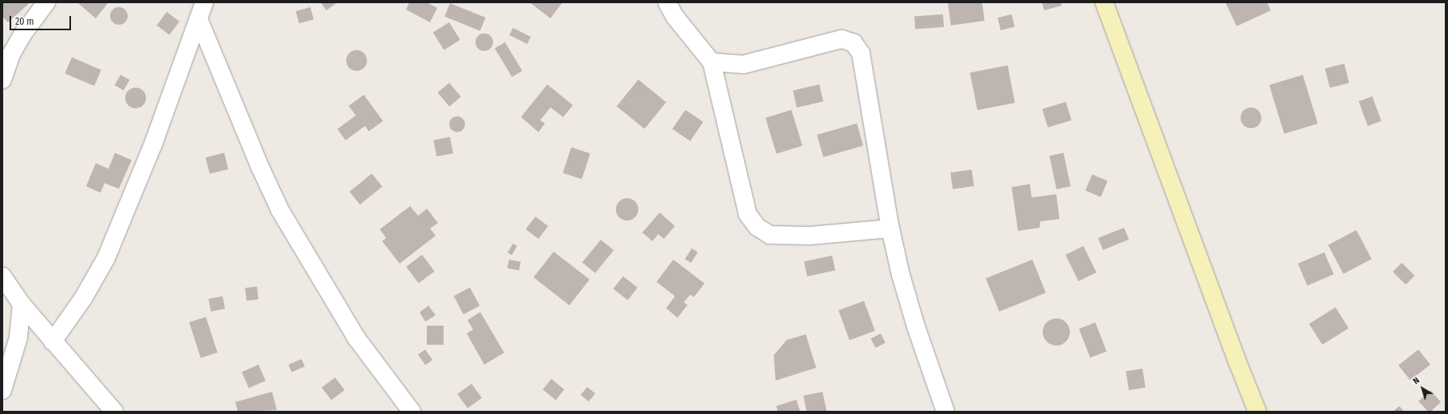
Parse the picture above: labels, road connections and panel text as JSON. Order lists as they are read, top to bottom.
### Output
{
  "scale_bar": "20 m",
  "north": "top left"
}
